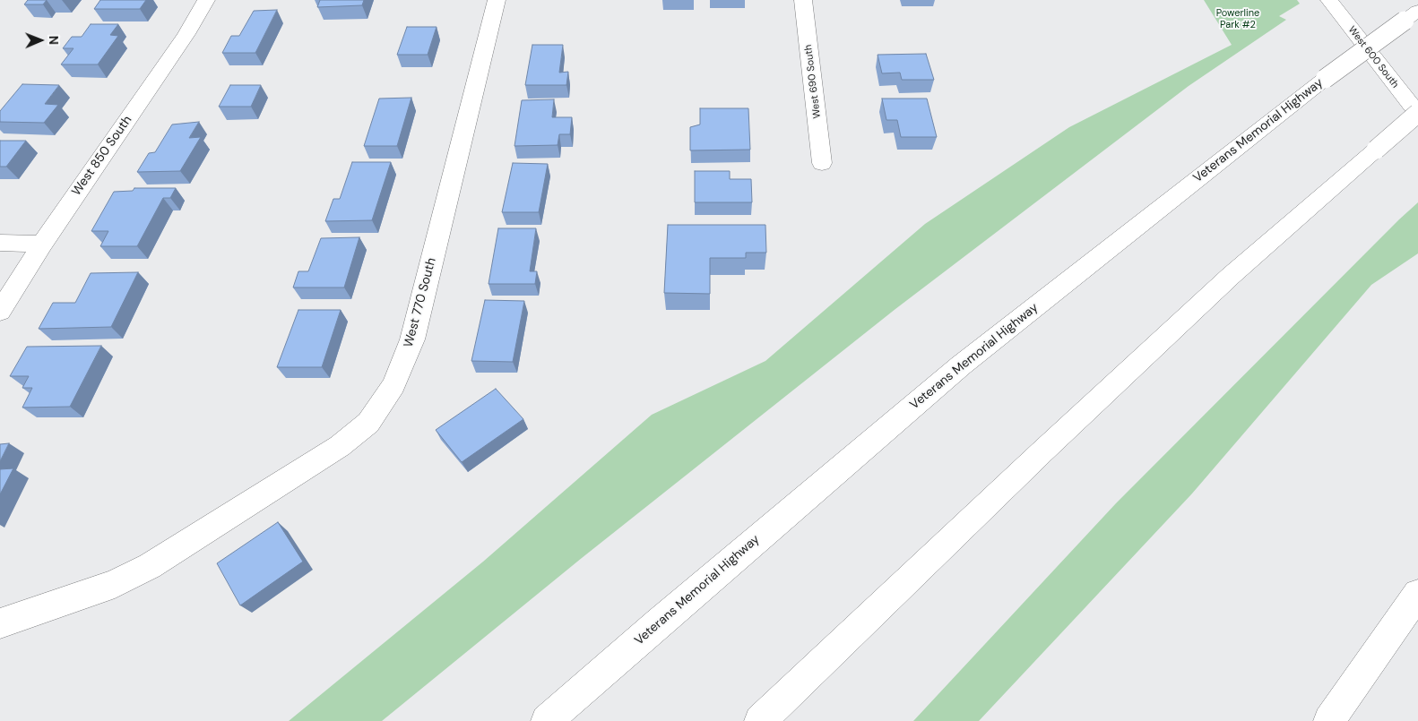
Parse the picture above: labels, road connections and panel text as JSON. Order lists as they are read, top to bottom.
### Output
{
  "streets": {
    "main road": [
      "West 600 South",
      "West 690 South",
      "Veterans Memorial Highway",
      "West 850 South",
      "West 770 South"
    ]
  },
  "parks": ["Powerline Park #2"],
  "north": "right"
}
